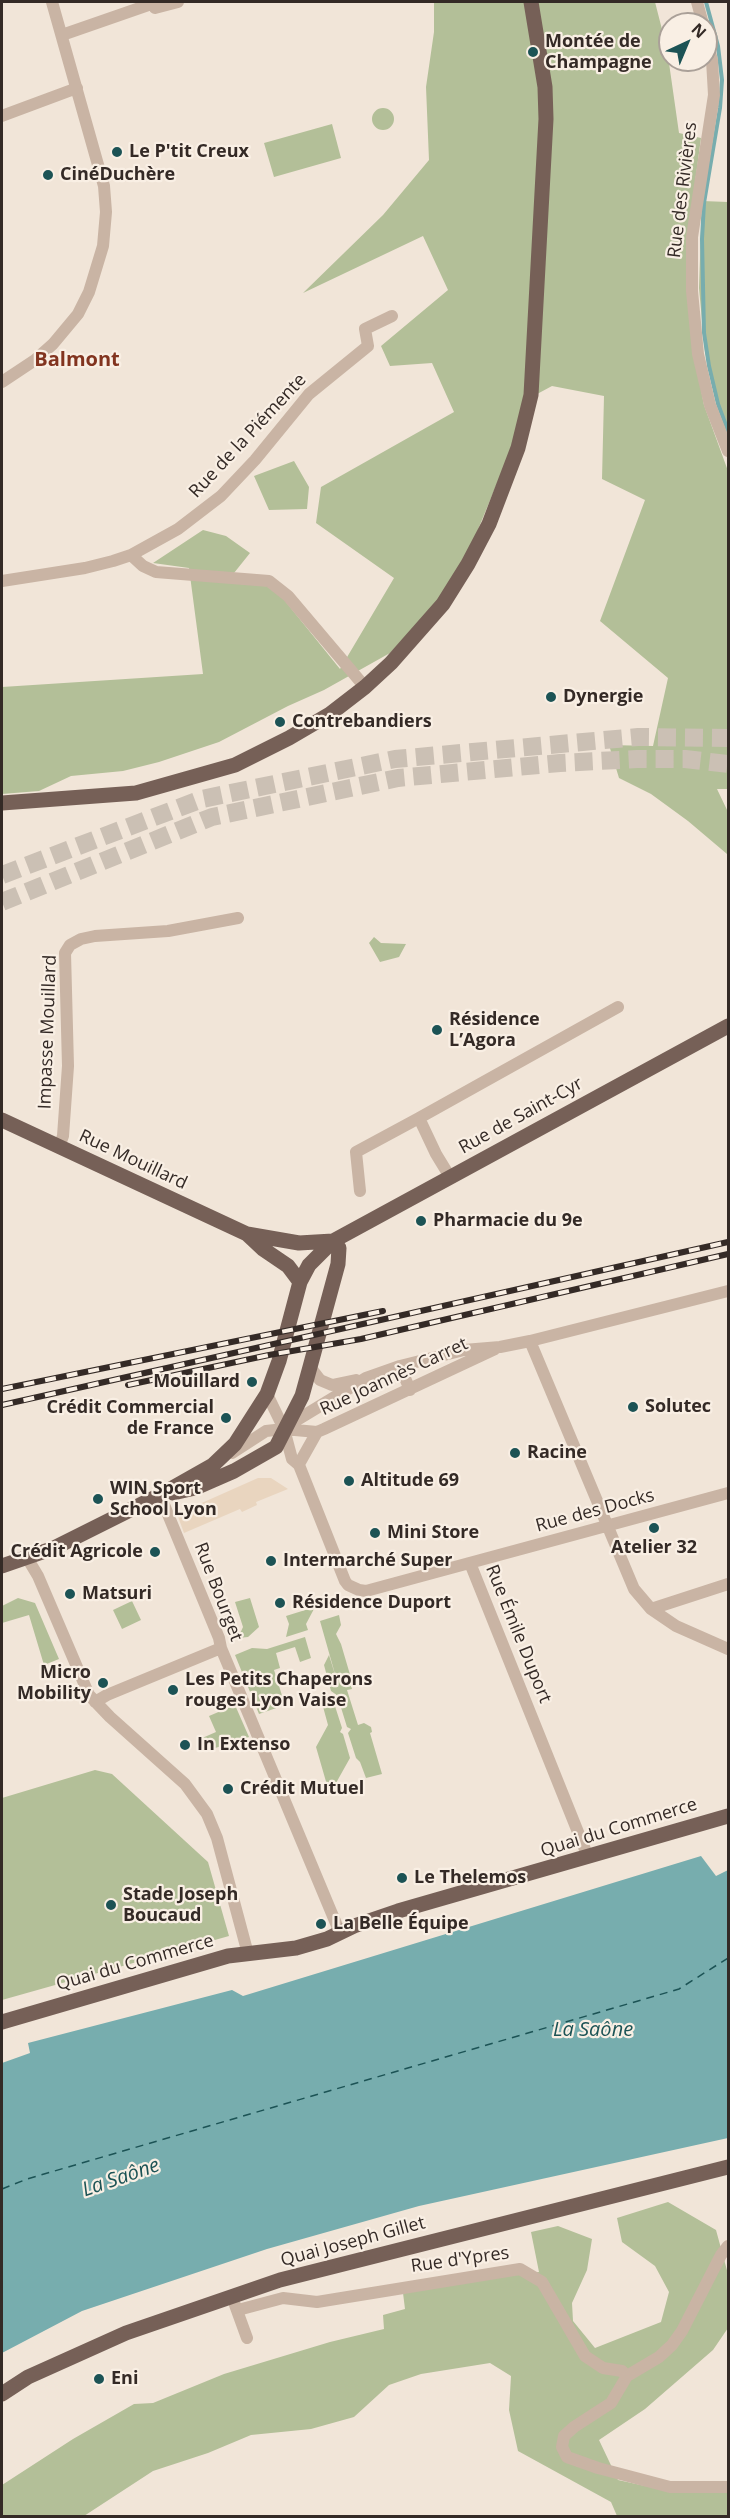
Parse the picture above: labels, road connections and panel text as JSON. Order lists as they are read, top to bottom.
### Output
{
  "streets": {
    "main road": [
      "Rue de Saint-Cyr",
      "Rue Mouillard",
      "Quai du Commerce",
      "Quai Joseph Gillet"
    ],
    "street": [
      "Rue des Rivières",
      "Rue de la Piémente",
      "Impasse Mouillard",
      "Rue Joannès Carret",
      "Rue des Docks",
      "Rue Bourget",
      "Rue Émile Duport",
      "Rue d'Ypres"
    ]
  },
  "crossings": [
    ["Impasse Mouillard", "Rue Mouillard"],
    ["Rue de Saint-Cyr", "Rue Mouillard"],
    ["Rue de Saint-Cyr", "Rue Joannès Carret"],
    ["Rue de Saint-Cyr", "Rue Bourget"],
    ["Rue de Saint-Cyr", "Rue Émile Duport"],
    ["Rue Joannès Carret", "Rue Émile Duport"],
    ["Rue des Docks", "Rue Émile Duport"],
    ["Rue Bourget", "Quai du Commerce"],
    ["Rue Émile Duport", "Quai du Commerce"],
    ["Quai Joseph Gillet", "Rue d'Ypres"]
  ],
  "districts": ["Balmont"],
  "water": ["La Saône"],
  "places": [
    "Montée de Champagne",
    "Le P'tit Creux",
    "CinéDuchère",
    "Dynergie",
    "Contrebandiers",
    "Résidence L’Agora",
    "Pharmacie du 9e",
    "Mouillard",
    "Solutec",
    "Crédit Commercial de France",
    "Racine",
    "Altitude 69",
    "WIN Sport School Lyon",
    "Atelier 32",
    "Mini Store",
    "Crédit Agricole",
    "Intermarché Super",
    "Matsuri",
    "Résidence Duport",
    "Micro Mobility",
    "Les Petits Chaperons rouges Lyon Vaise",
    "In Extenso",
    "Crédit Mutuel",
    "Le Thelemos",
    "Stade Joseph Boucaud",
    "La Belle Équipe",
    "Eni"
  ],
  "north": "top right"
}
